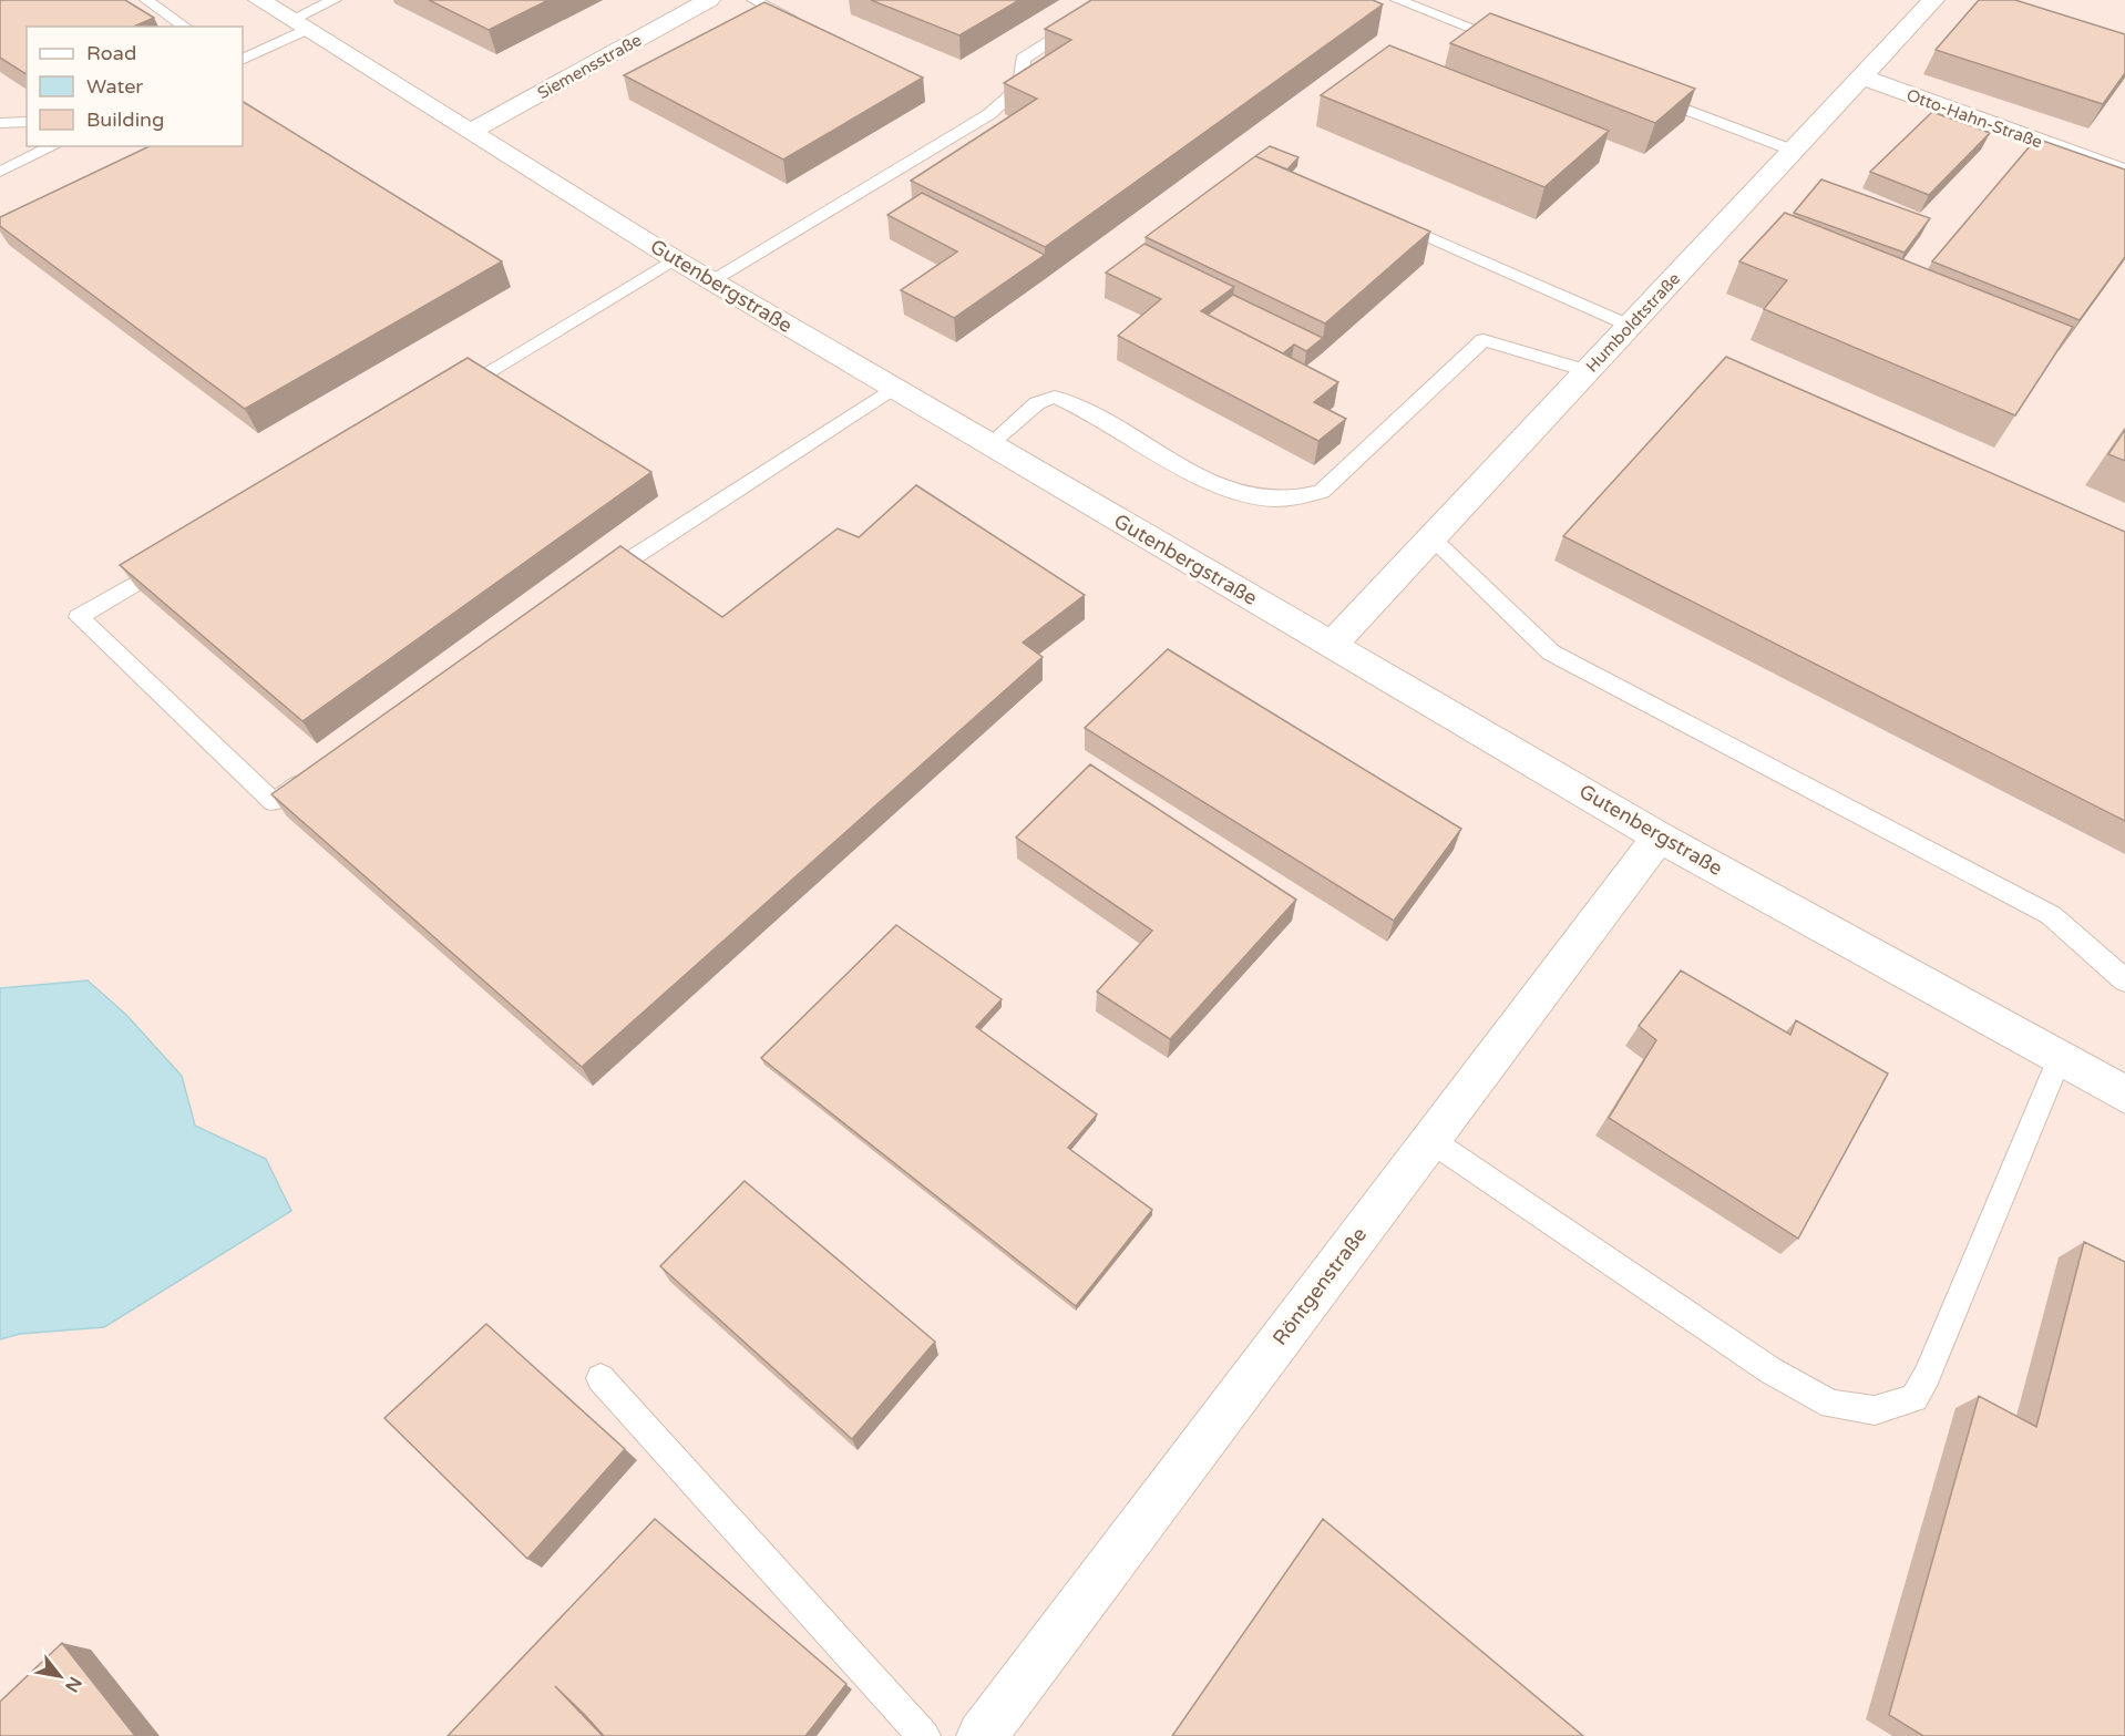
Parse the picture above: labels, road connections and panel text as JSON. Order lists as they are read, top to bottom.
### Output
{
  "streets": {
    "street": [
      "Siemensstraße",
      "Otto-Hahn-Straße",
      "Gutenbergstraße",
      "Humboldtstraße",
      "Röntgenstraße"
    ]
  },
  "crossings": [
    ["Siemensstraße", "Gutenbergstraße"],
    ["Otto-Hahn-Straße", "Humboldtstraße"],
    ["Gutenbergstraße", "Humboldtstraße"],
    ["Gutenbergstraße", "Röntgenstraße"]
  ],
  "legend": ["Road", "Water", "Building"],
  "north": "bottom right"
}
